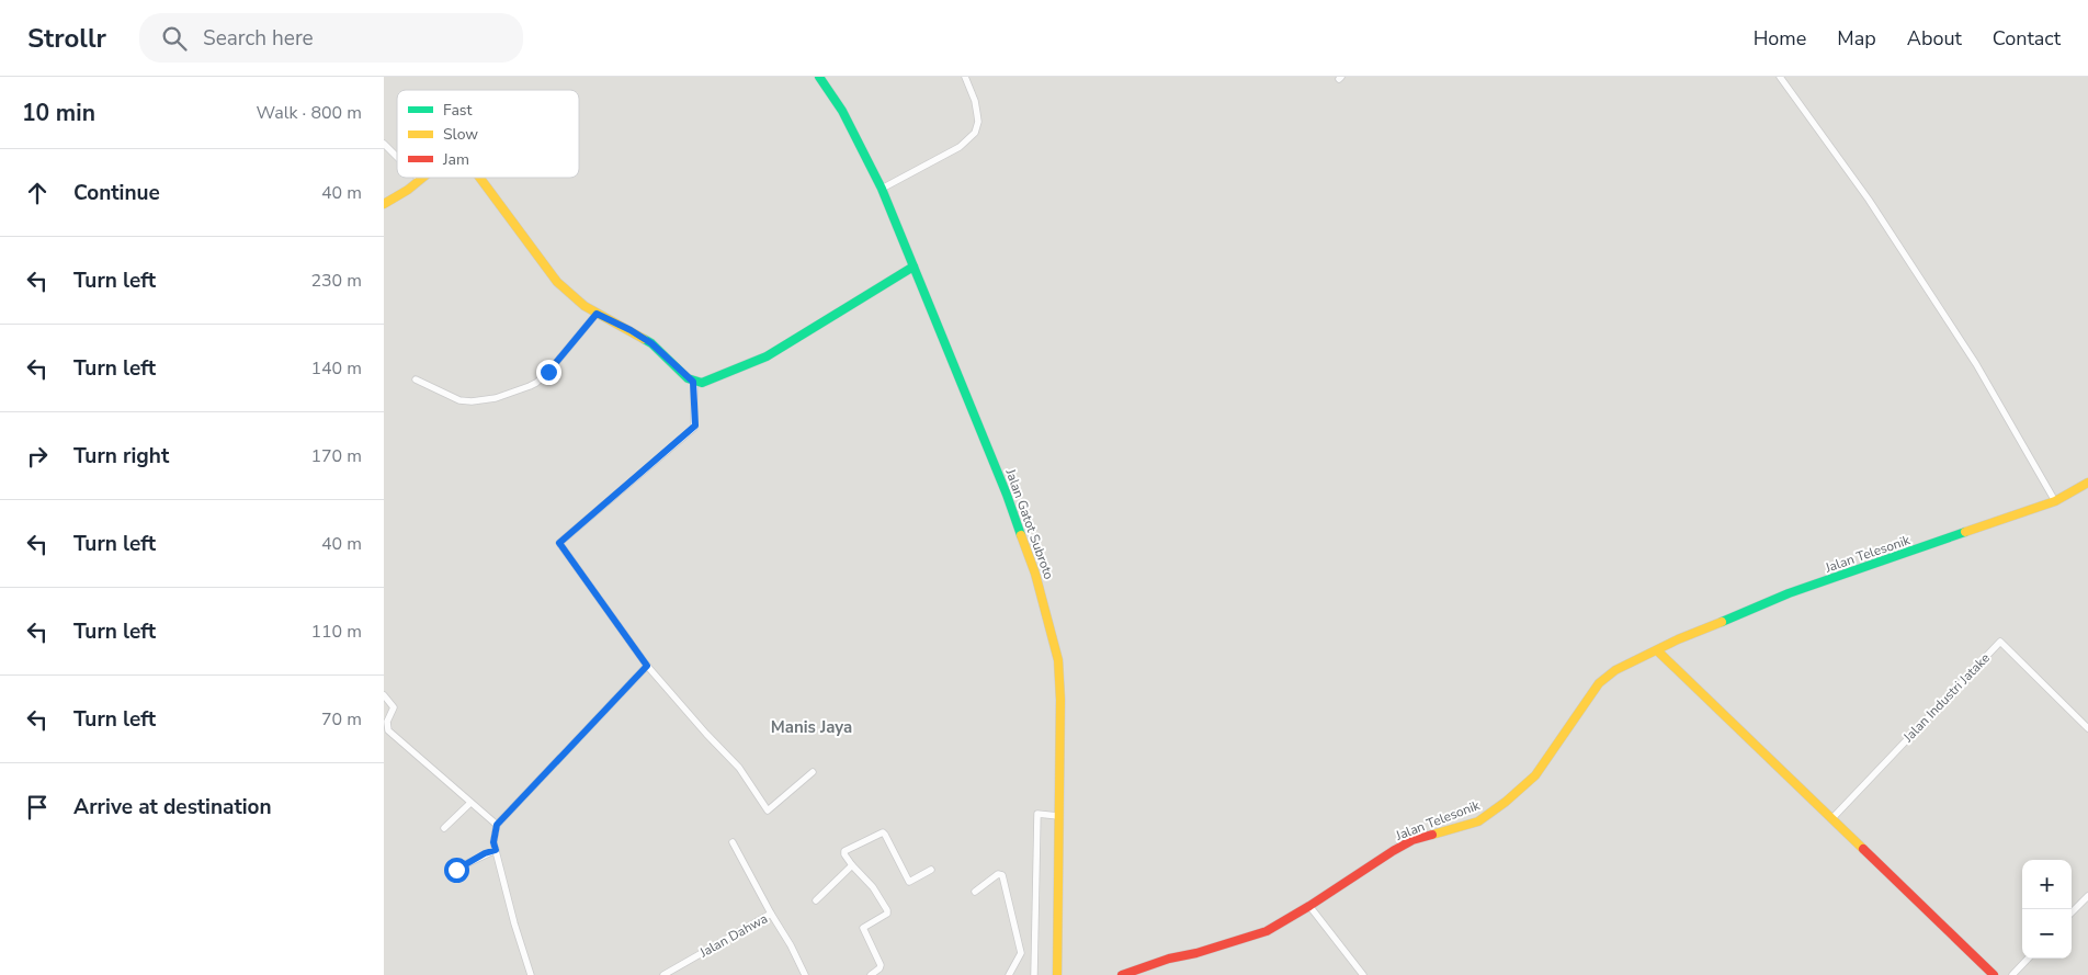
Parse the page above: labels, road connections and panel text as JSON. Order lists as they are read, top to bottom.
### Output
{
  "streets": {
    "main road": ["Jalan Gatot Subroto", "Jalan Telesonik"],
    "street": ["Jalan Industri Jatake", "Jalan Dahwa"]
  },
  "districts": ["Manis Jaya"],
  "legend": ["Fast", "Slow", "Jam"],
  "page": {
    "header": "Strollr",
    "search": "Search here",
    "nav": [
      "Home",
      "Map",
      "About",
      "Contact"
    ],
    "heading": ["10 min", "Walk · 800 m"],
    "list": [
      ["Continue", "40 m"],
      ["Turn left", "230 m"],
      ["Turn left", "140 m"],
      ["Turn right", "170 m"],
      ["Turn left", "40 m"],
      ["Turn left", "110 m"],
      ["Turn left", "70 m"],
      "Arrive at destination"
    ],
    "map_buttons": ["+", "−"]
  }
}
